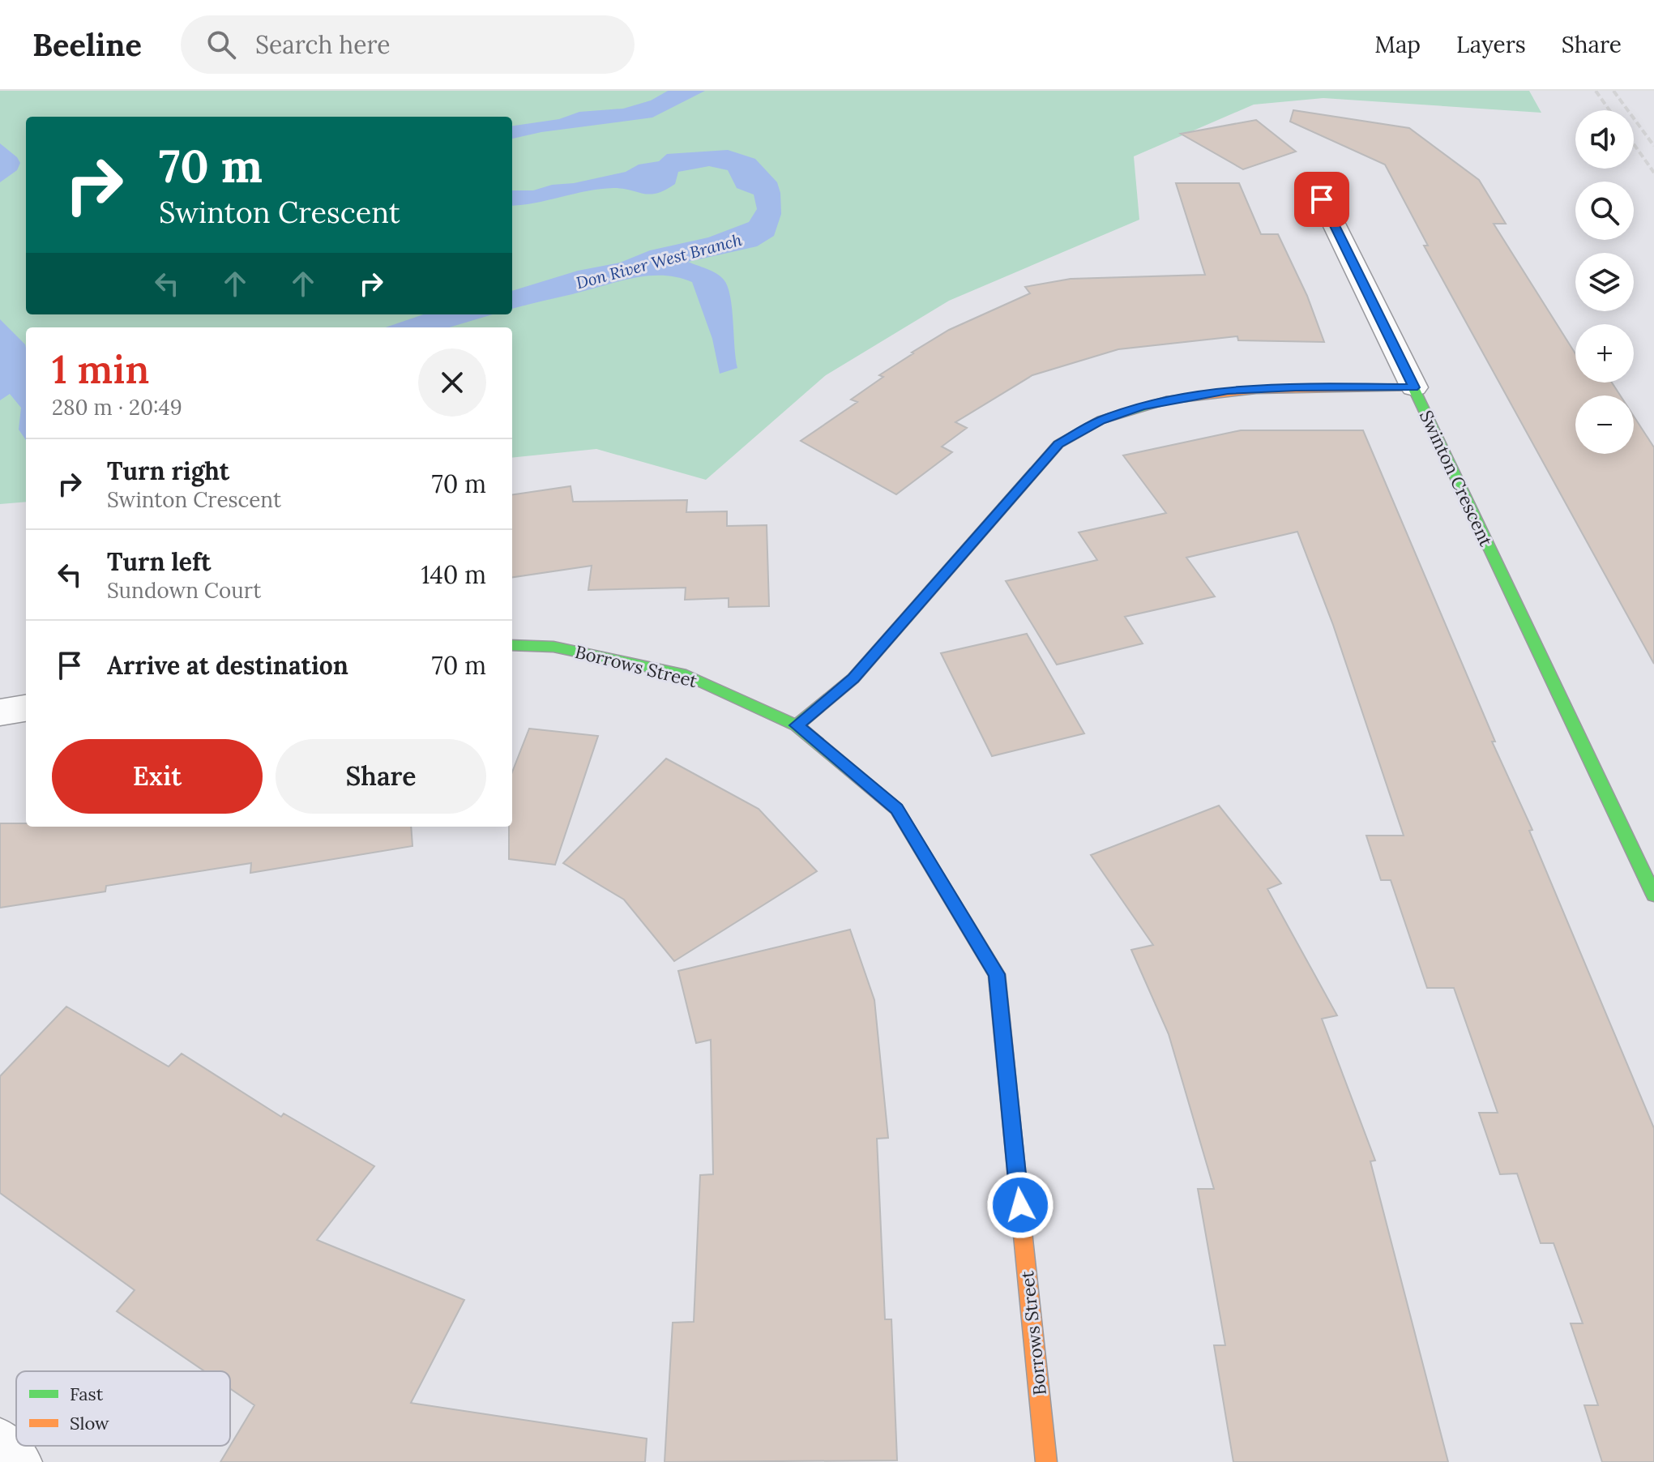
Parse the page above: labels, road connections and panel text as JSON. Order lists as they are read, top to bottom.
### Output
{
  "streets": {
    "street": ["Swinton Crescent", "Borrows Street"]
  },
  "crossings": [
    ["Swinton Crescent", "Borrows Street"]
  ],
  "water": ["Don River West Branch"],
  "legend": ["Fast", "Slow"],
  "page": {
    "header": "Beeline",
    "search": "Search here",
    "nav": ["Map", "Layers", "Share"],
    "map_buttons": ["+", "−"],
    "turn": ["70 m", "Swinton Crescent"],
    "heading": ["1 min", "280 m · 20:49"],
    "list": [
      {
        "name": "Turn right",
        "note": "Swinton Crescent",
        "value": "70 m"
      },
      {
        "name": "Turn left",
        "note": "Sundown Court",
        "value": "140 m"
      },
      {
        "name": "Arrive at destination",
        "value": "70 m"
      }
    ],
    "buttons": ["Exit", "Share"]
  }
}
